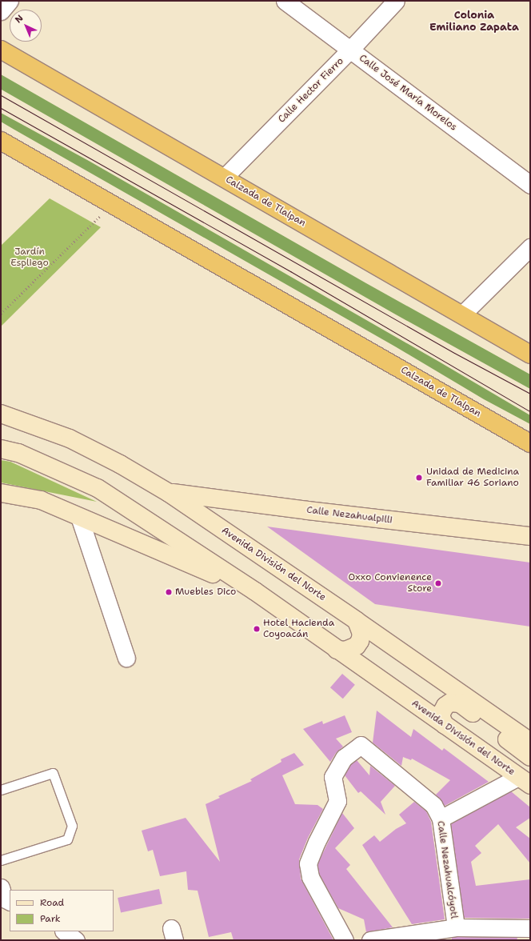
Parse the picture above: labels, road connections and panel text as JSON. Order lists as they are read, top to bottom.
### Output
{
  "streets": {
    "highway": ["Calzada de Tlalpan"],
    "main road": ["Calle Nezahualpilli", "Avenida División del Norte"],
    "street": ["Calle Hector Fierro", "Calle José María Morelos", "Calle Nezahualcóyotl"]
  },
  "crossings": [
    ["Calle Hector Fierro", "Calle José María Morelos"],
    ["Calle Hector Fierro", "Calzada de Tlalpan"],
    ["Calle Nezahualpilli", "Avenida División del Norte"]
  ],
  "districts": ["Colonia Emiliano Zapata"],
  "parks": ["Jardín Espliego"],
  "places": [
    "Unidad de Medicina Familiar 46 Soriano",
    "Oxxo Convienence Store",
    "Muebles Dico",
    "Hotel Hacienda Coyoacán"
  ],
  "legend": ["Road", "Park"],
  "north": "top left"
}
